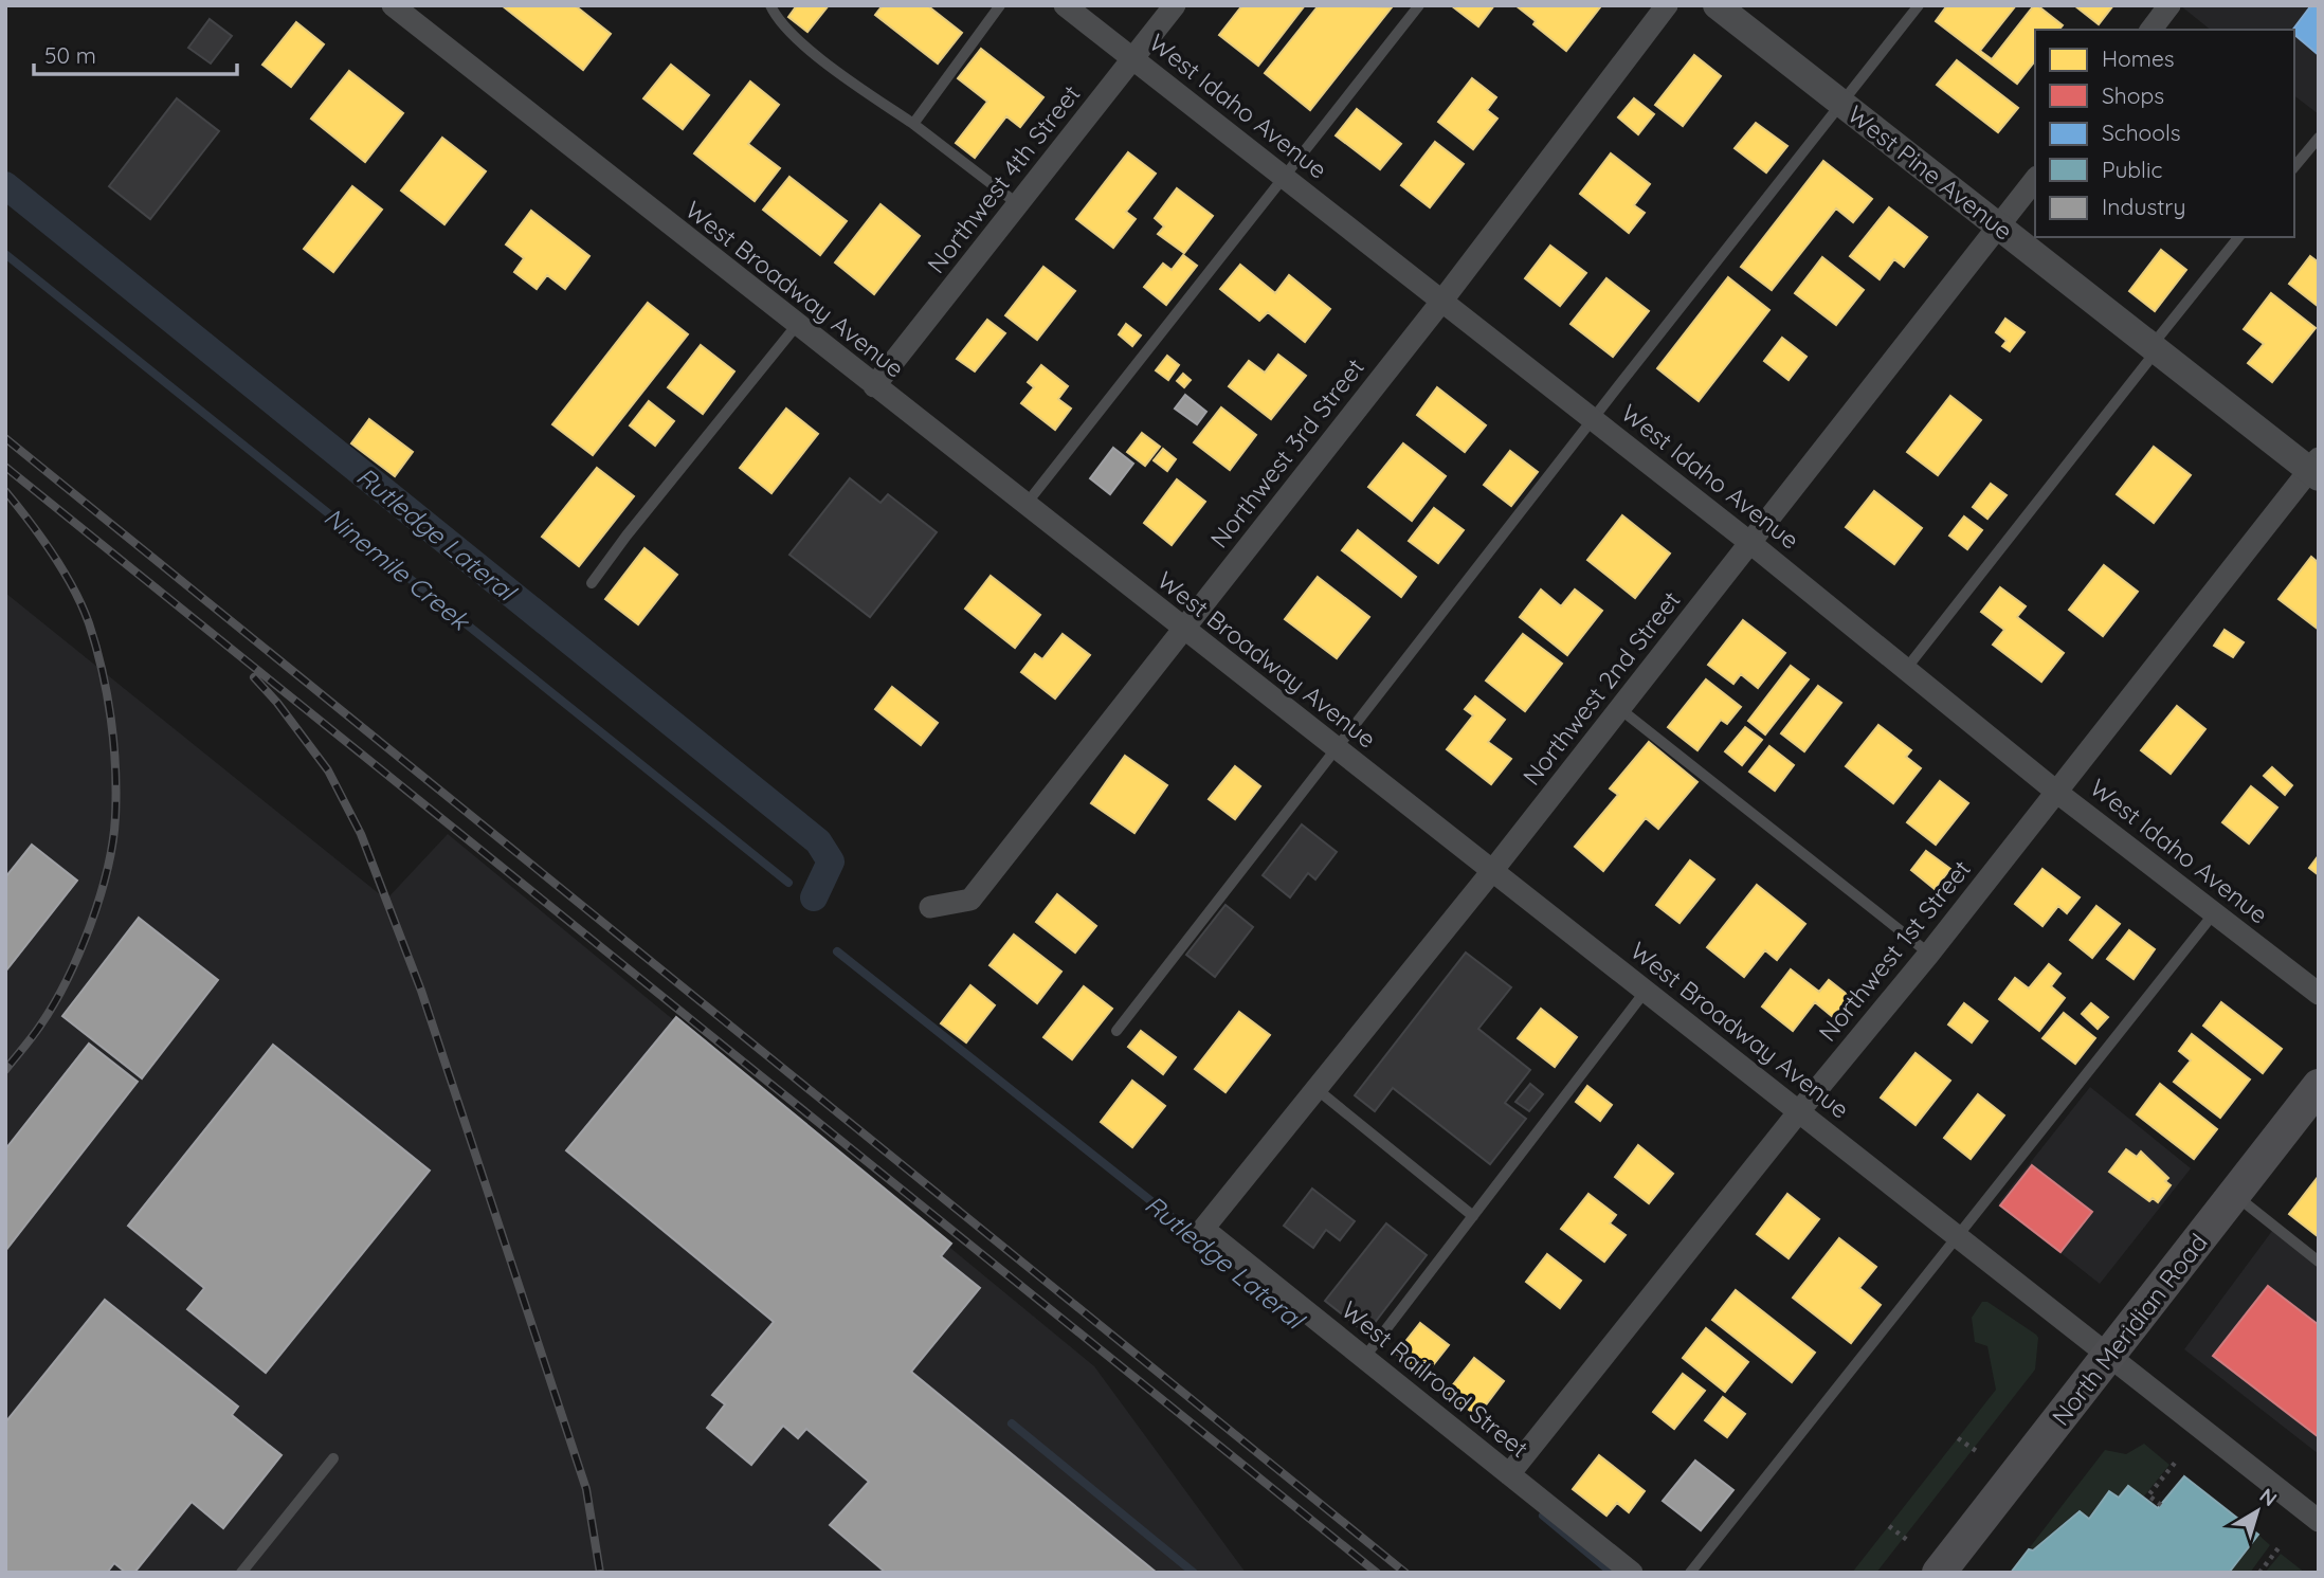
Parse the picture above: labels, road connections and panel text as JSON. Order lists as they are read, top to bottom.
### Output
{
  "streets": {
    "main road": ["North Meridian Road"],
    "street": [
      "West Idaho Avenue",
      "West Pine Avenue",
      "Northwest 4th Street",
      "West Broadway Avenue",
      "Northwest 3rd Street",
      "Northwest 2nd Street",
      "Northwest 1st Street",
      "West Railroad Street"
    ]
  },
  "crossings": [
    ["West Idaho Avenue", "Northwest 4th Street"],
    ["West Idaho Avenue", "Northwest 3rd Street"],
    ["West Idaho Avenue", "Northwest 2nd Street"],
    ["West Idaho Avenue", "Northwest 1st Street"],
    ["West Pine Avenue", "Northwest 2nd Street"],
    ["West Pine Avenue", "Northwest 1st Street"],
    ["Northwest 4th Street", "West Broadway Avenue"],
    ["West Broadway Avenue", "Northwest 3rd Street"],
    ["West Broadway Avenue", "Northwest 2nd Street"],
    ["West Broadway Avenue", "Northwest 1st Street"],
    ["West Broadway Avenue", "North Meridian Road"],
    ["Northwest 2nd Street", "West Railroad Street"],
    ["Northwest 1st Street", "West Railroad Street"]
  ],
  "water": ["Rutledge Lateral", "Ninemile Creek"],
  "legend": [
    "Homes",
    "Shops",
    "Schools",
    "Public",
    "Industry"
  ],
  "scale_bar": "50 m",
  "north": "top right"
}
